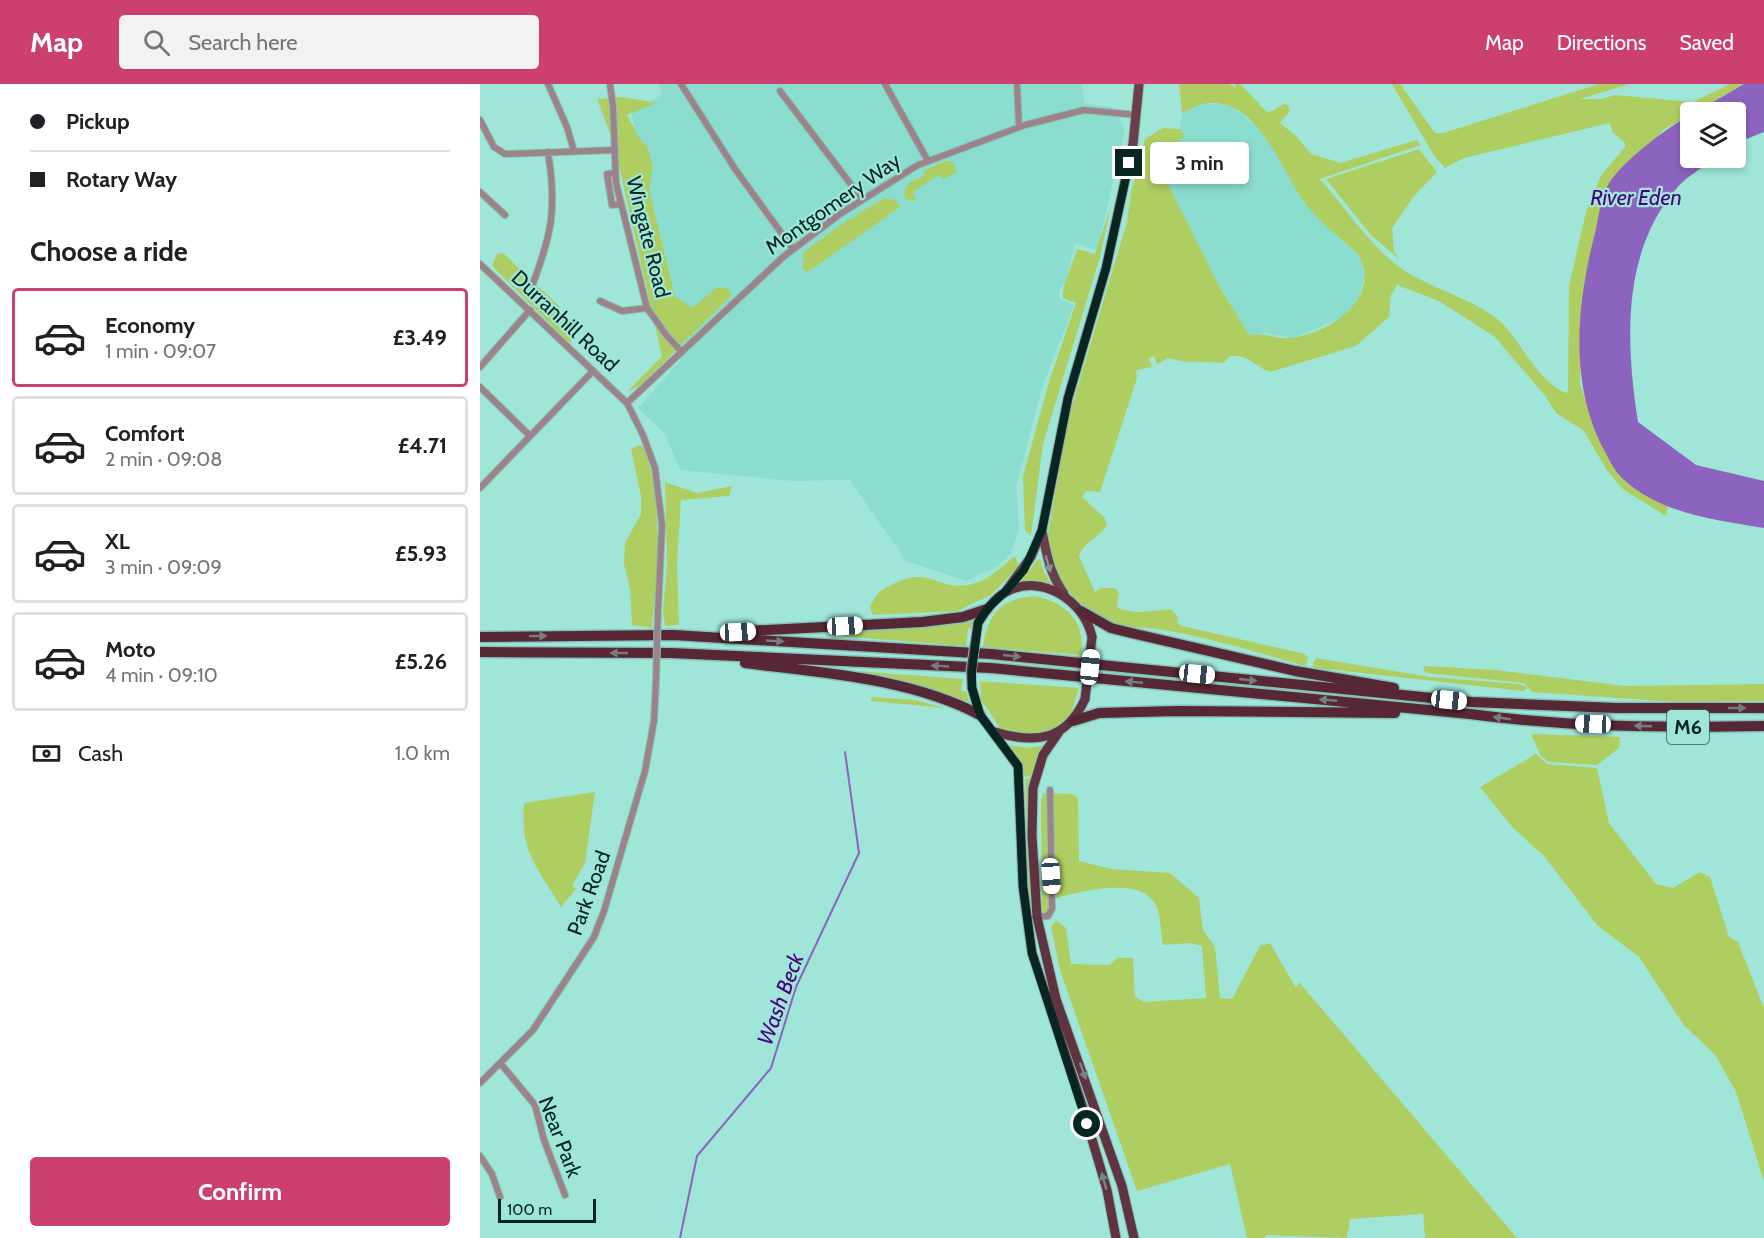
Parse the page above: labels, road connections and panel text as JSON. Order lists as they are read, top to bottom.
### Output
{
  "streets": {
    "highway": ["M6"],
    "street": [
      "Montgomery Way",
      "Wingate Road",
      "Durranhill Road",
      "Park Road",
      "Near Park"
    ]
  },
  "crossings": [
    ["Montgomery Way", "Wingate Road"],
    ["Montgomery Way", "Durranhill Road"],
    ["Durranhill Road", "Park Road"],
    ["Park Road", "Near Park"]
  ],
  "water": ["River Eden", "Wash Beck"],
  "scale_bar": "100 m",
  "page": {
    "header": "Map",
    "search": "Search here",
    "nav": ["Map", "Directions", "Saved"],
    "banner": ["Pickup", "Rotary Way"],
    "bubble": "3 min",
    "heading": "Choose a ride",
    "list": [
      {
        "name": "Economy",
        "note": "1 min · 09:07",
        "value": "£3.49"
      },
      {
        "name": "Comfort",
        "note": "2 min · 09:08",
        "value": "£4.71"
      },
      {
        "name": "XL",
        "note": "3 min · 09:09",
        "value": "£5.93"
      },
      {
        "name": "Moto",
        "note": "4 min · 09:10",
        "value": "£5.26"
      }
    ],
    "pay": ["Cash", "1.0 km"],
    "buttons": "Confirm",
    "scale": "100 m"
  }
}
